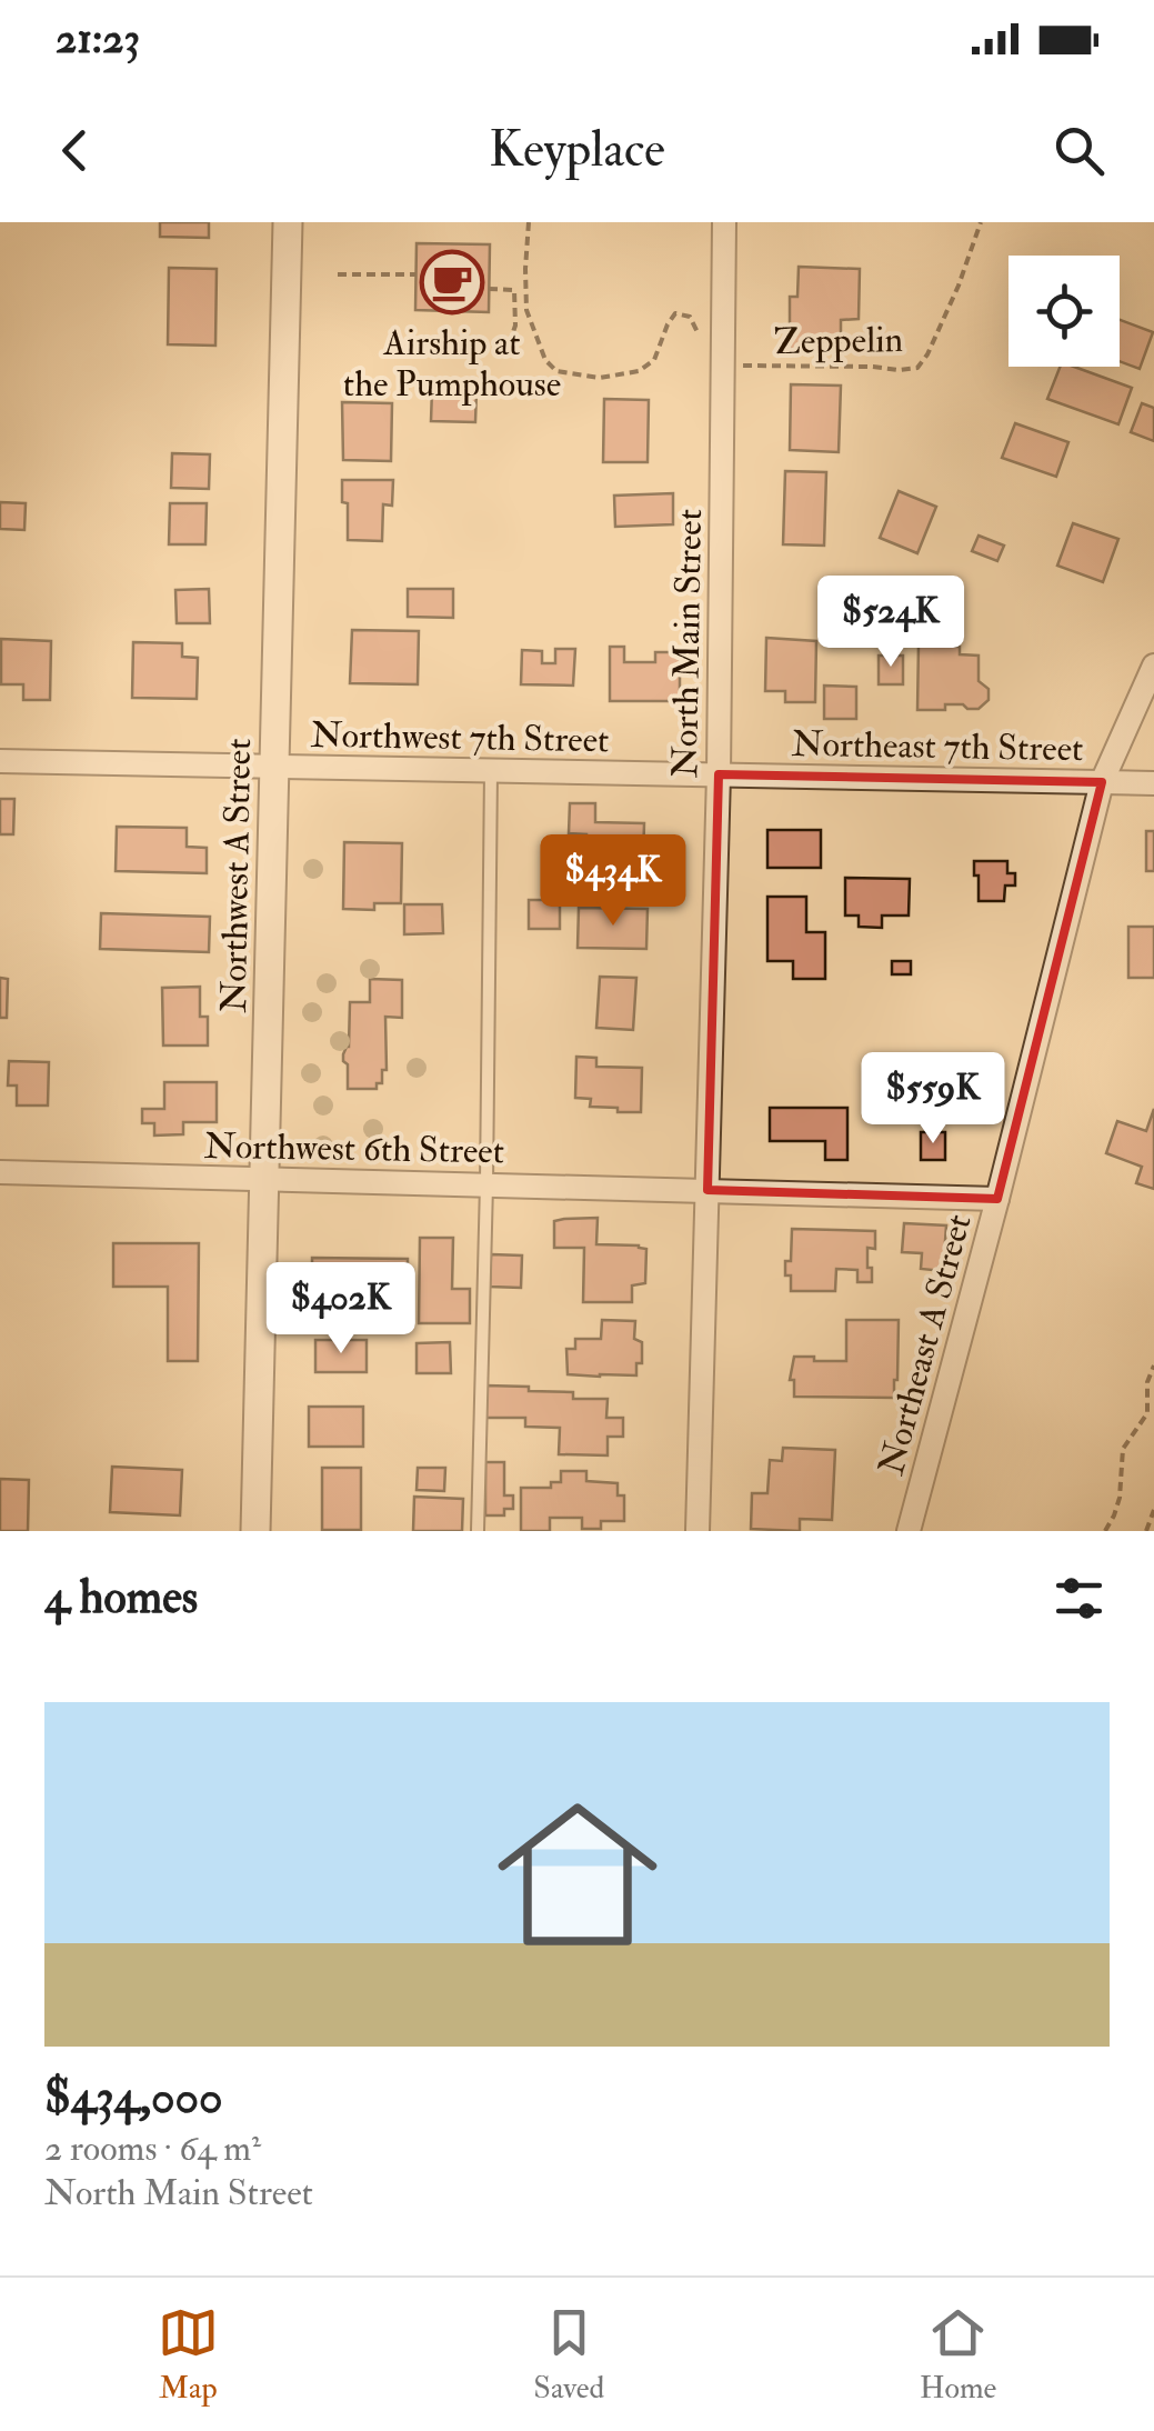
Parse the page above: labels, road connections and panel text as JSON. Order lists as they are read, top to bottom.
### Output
{
  "streets": {
    "street": [
      "North Main Street",
      "Northwest 7th Street",
      "Northeast 7th Street",
      "Northwest A Street",
      "Northwest 6th Street",
      "Northeast A Street"
    ],
    "path": ["Zeppelin"]
  },
  "crossings": [
    ["North Main Street", "Northwest 7th Street"],
    ["North Main Street", "Northeast 7th Street"],
    ["North Main Street", "Northwest 6th Street"],
    ["Northwest 7th Street", "Northeast 7th Street"],
    ["Northwest 7th Street", "Northwest A Street"],
    ["Northeast 7th Street", "Northeast A Street"],
    ["Northwest A Street", "Northwest 6th Street"],
    ["Northwest 6th Street", "Northeast A Street"]
  ],
  "places": {
    "cafe": ["Airship at the Pumphouse"]
  },
  "page": {
    "status": "21:23",
    "header": "Keyplace",
    "price": [
      "$524K",
      "$434K",
      "$559K",
      "$402K"
    ],
    "heading": "4 homes",
    "list": [
      {
        "name": "$434,000",
        "note": "2 rooms · 64 m² · North Main Street"
      }
    ],
    "tabs": ["Map", "Saved", "Home"]
  }
}
